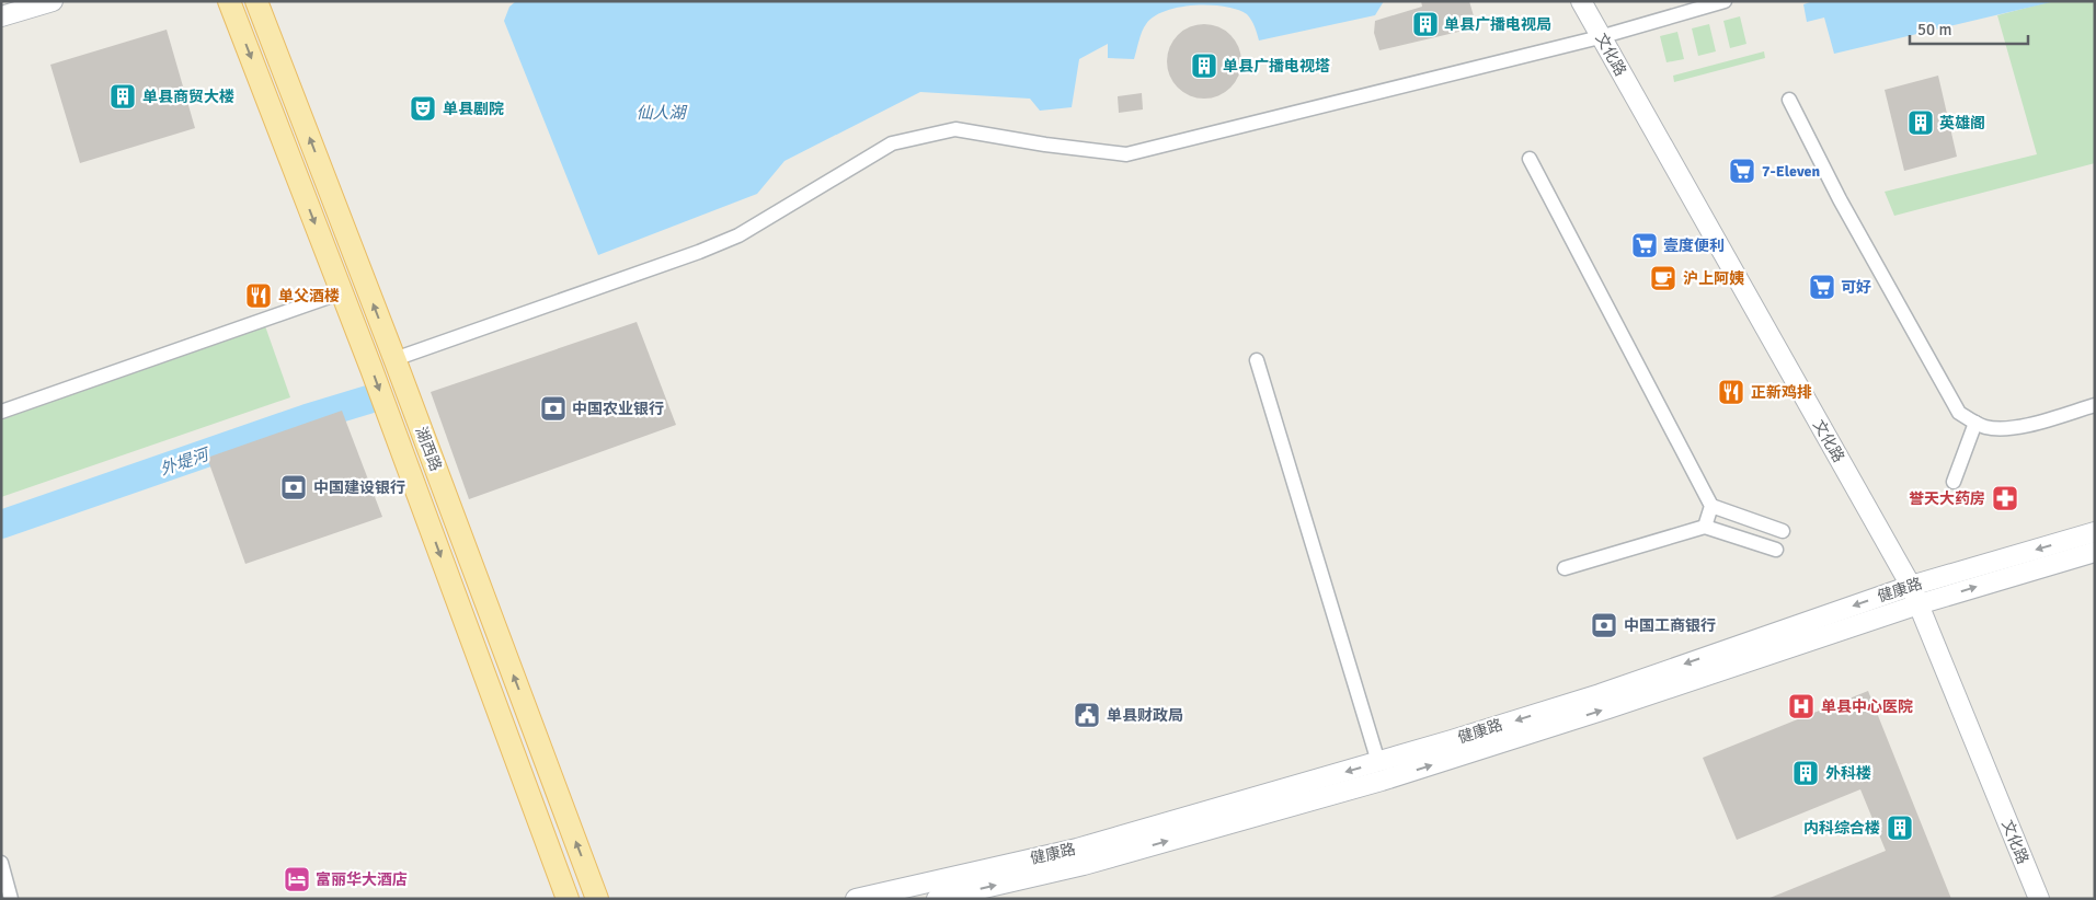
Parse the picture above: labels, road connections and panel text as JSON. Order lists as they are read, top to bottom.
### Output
{
  "streets": {
    "main road": ["文化路", "湖西路", "健康路"]
  },
  "crossings": [
    ["文化路", "健康路"]
  ],
  "water": ["仙人湖", "外堤河"],
  "places": {
    "building": [
      "单县广播电视局",
      "单县广播电视塔",
      "单县商贸大楼",
      "英雄阁",
      "外科楼",
      "内科综合楼"
    ],
    "theatre": ["单县剧院"],
    "supermarket": ["7-Eleven", "壹度便利", "可好"],
    "cafe": ["沪上阿姨"],
    "restaurant": ["单父酒楼", "正新鸡排"],
    "bank": ["中国农业银行", "中国建设银行", "中国工商银行"],
    "pharmacy": ["誉天大药房"],
    "hospital": ["单县中心医院"],
    "public building": ["单县财政局"],
    "hotel": ["富丽华大酒店"]
  },
  "scale_bar": "50 m"
}
